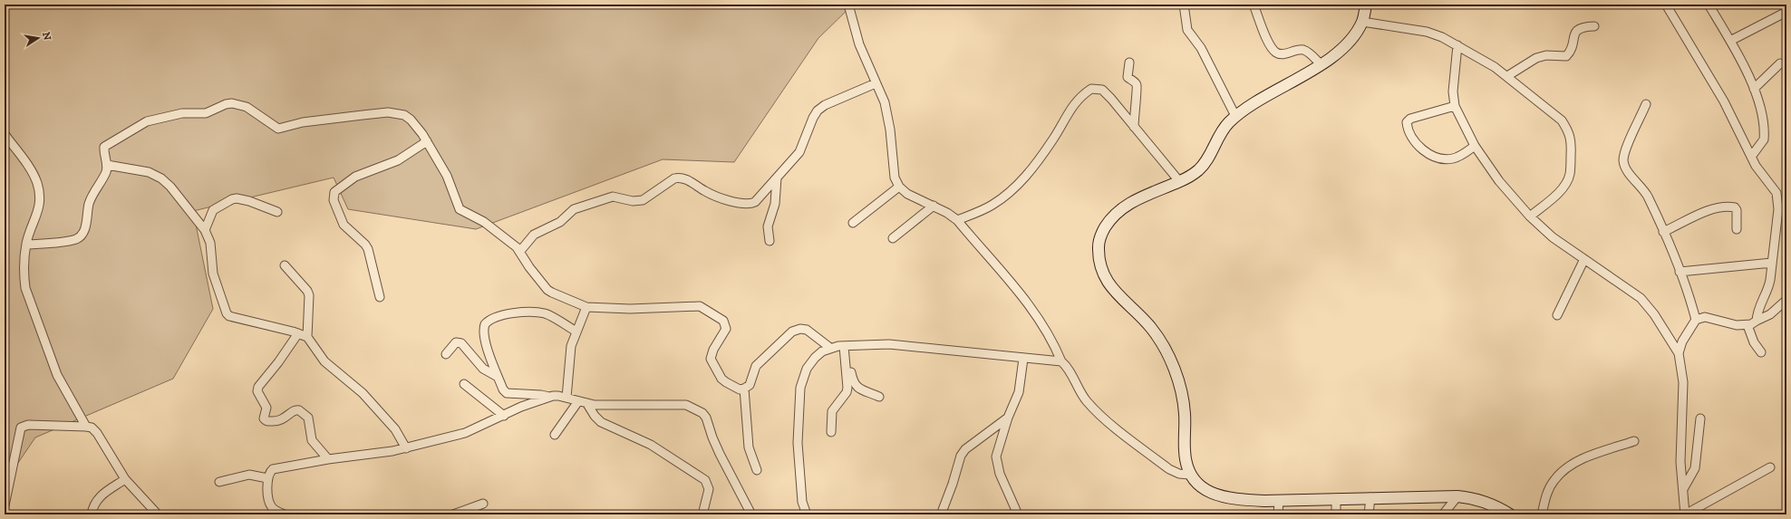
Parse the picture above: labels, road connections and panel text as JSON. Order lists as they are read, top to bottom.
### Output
{
  "north": "right"
}
